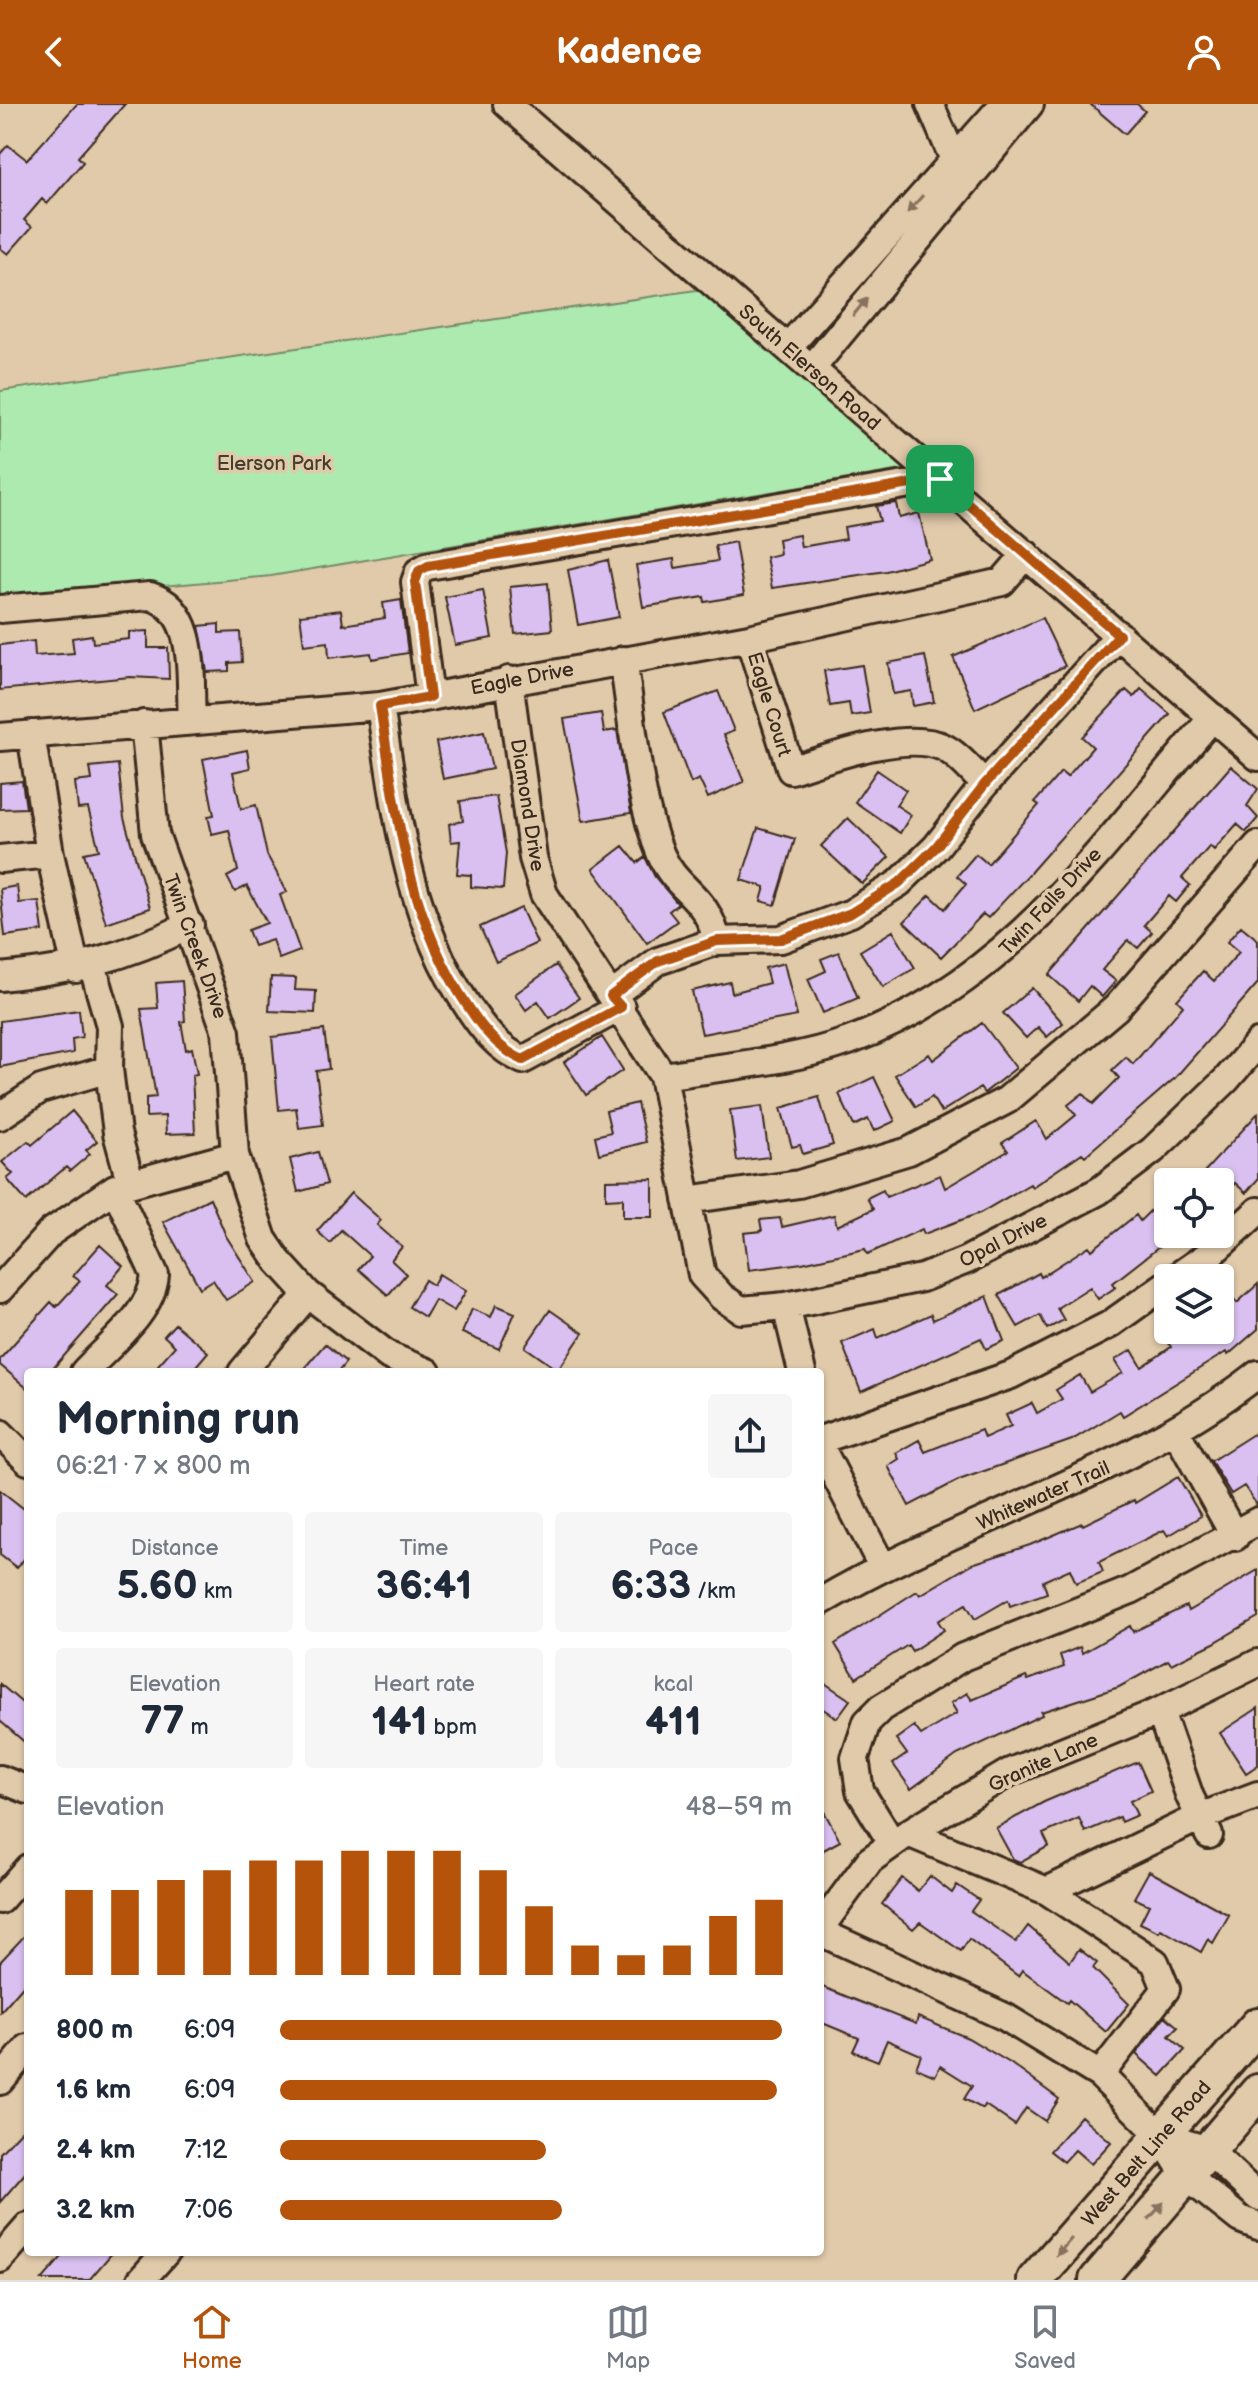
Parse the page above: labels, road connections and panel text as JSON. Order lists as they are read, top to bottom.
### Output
{
  "streets": {
    "main road": ["West Belt Line Road"],
    "street": [
      "South Elerson Road",
      "Eagle Drive",
      "Eagle Court",
      "Diamond Drive",
      "Twin Falls Drive",
      "Twin Creek Drive",
      "Opal Drive",
      "Whitewater Trail",
      "Granite Lane"
    ]
  },
  "crossings": [
    ["South Elerson Road", "Eagle Drive"],
    ["South Elerson Road", "Twin Falls Drive"],
    ["Eagle Drive", "Eagle Court"],
    ["Eagle Drive", "Diamond Drive"],
    ["Eagle Drive", "Twin Creek Drive"],
    ["Diamond Drive", "Twin Falls Drive"],
    ["Diamond Drive", "Opal Drive"]
  ],
  "parks": ["Elerson Park"],
  "page": {
    "header": "Kadence",
    "heading": ["Morning run", "06:21 · 7 × 800 m"],
    "stats": [
      ["Distance", "5.60 km"],
      ["Time", "36:41"],
      ["Pace", "6:33 /km"],
      ["Elevation", "77 m"],
      ["Heart rate", "141 bpm"],
      ["kcal", "411"]
    ],
    "chart": ["Elevation", "48–59 m"],
    "list": [
      {
        "name": "800 m",
        "note": "6:09"
      },
      {
        "name": "1.6 km",
        "note": "6:09"
      },
      {
        "name": "2.4 km",
        "note": "7:12"
      },
      {
        "name": "3.2 km",
        "note": "7:06"
      }
    ],
    "tabs": ["Home", "Map", "Saved"]
  }
}
